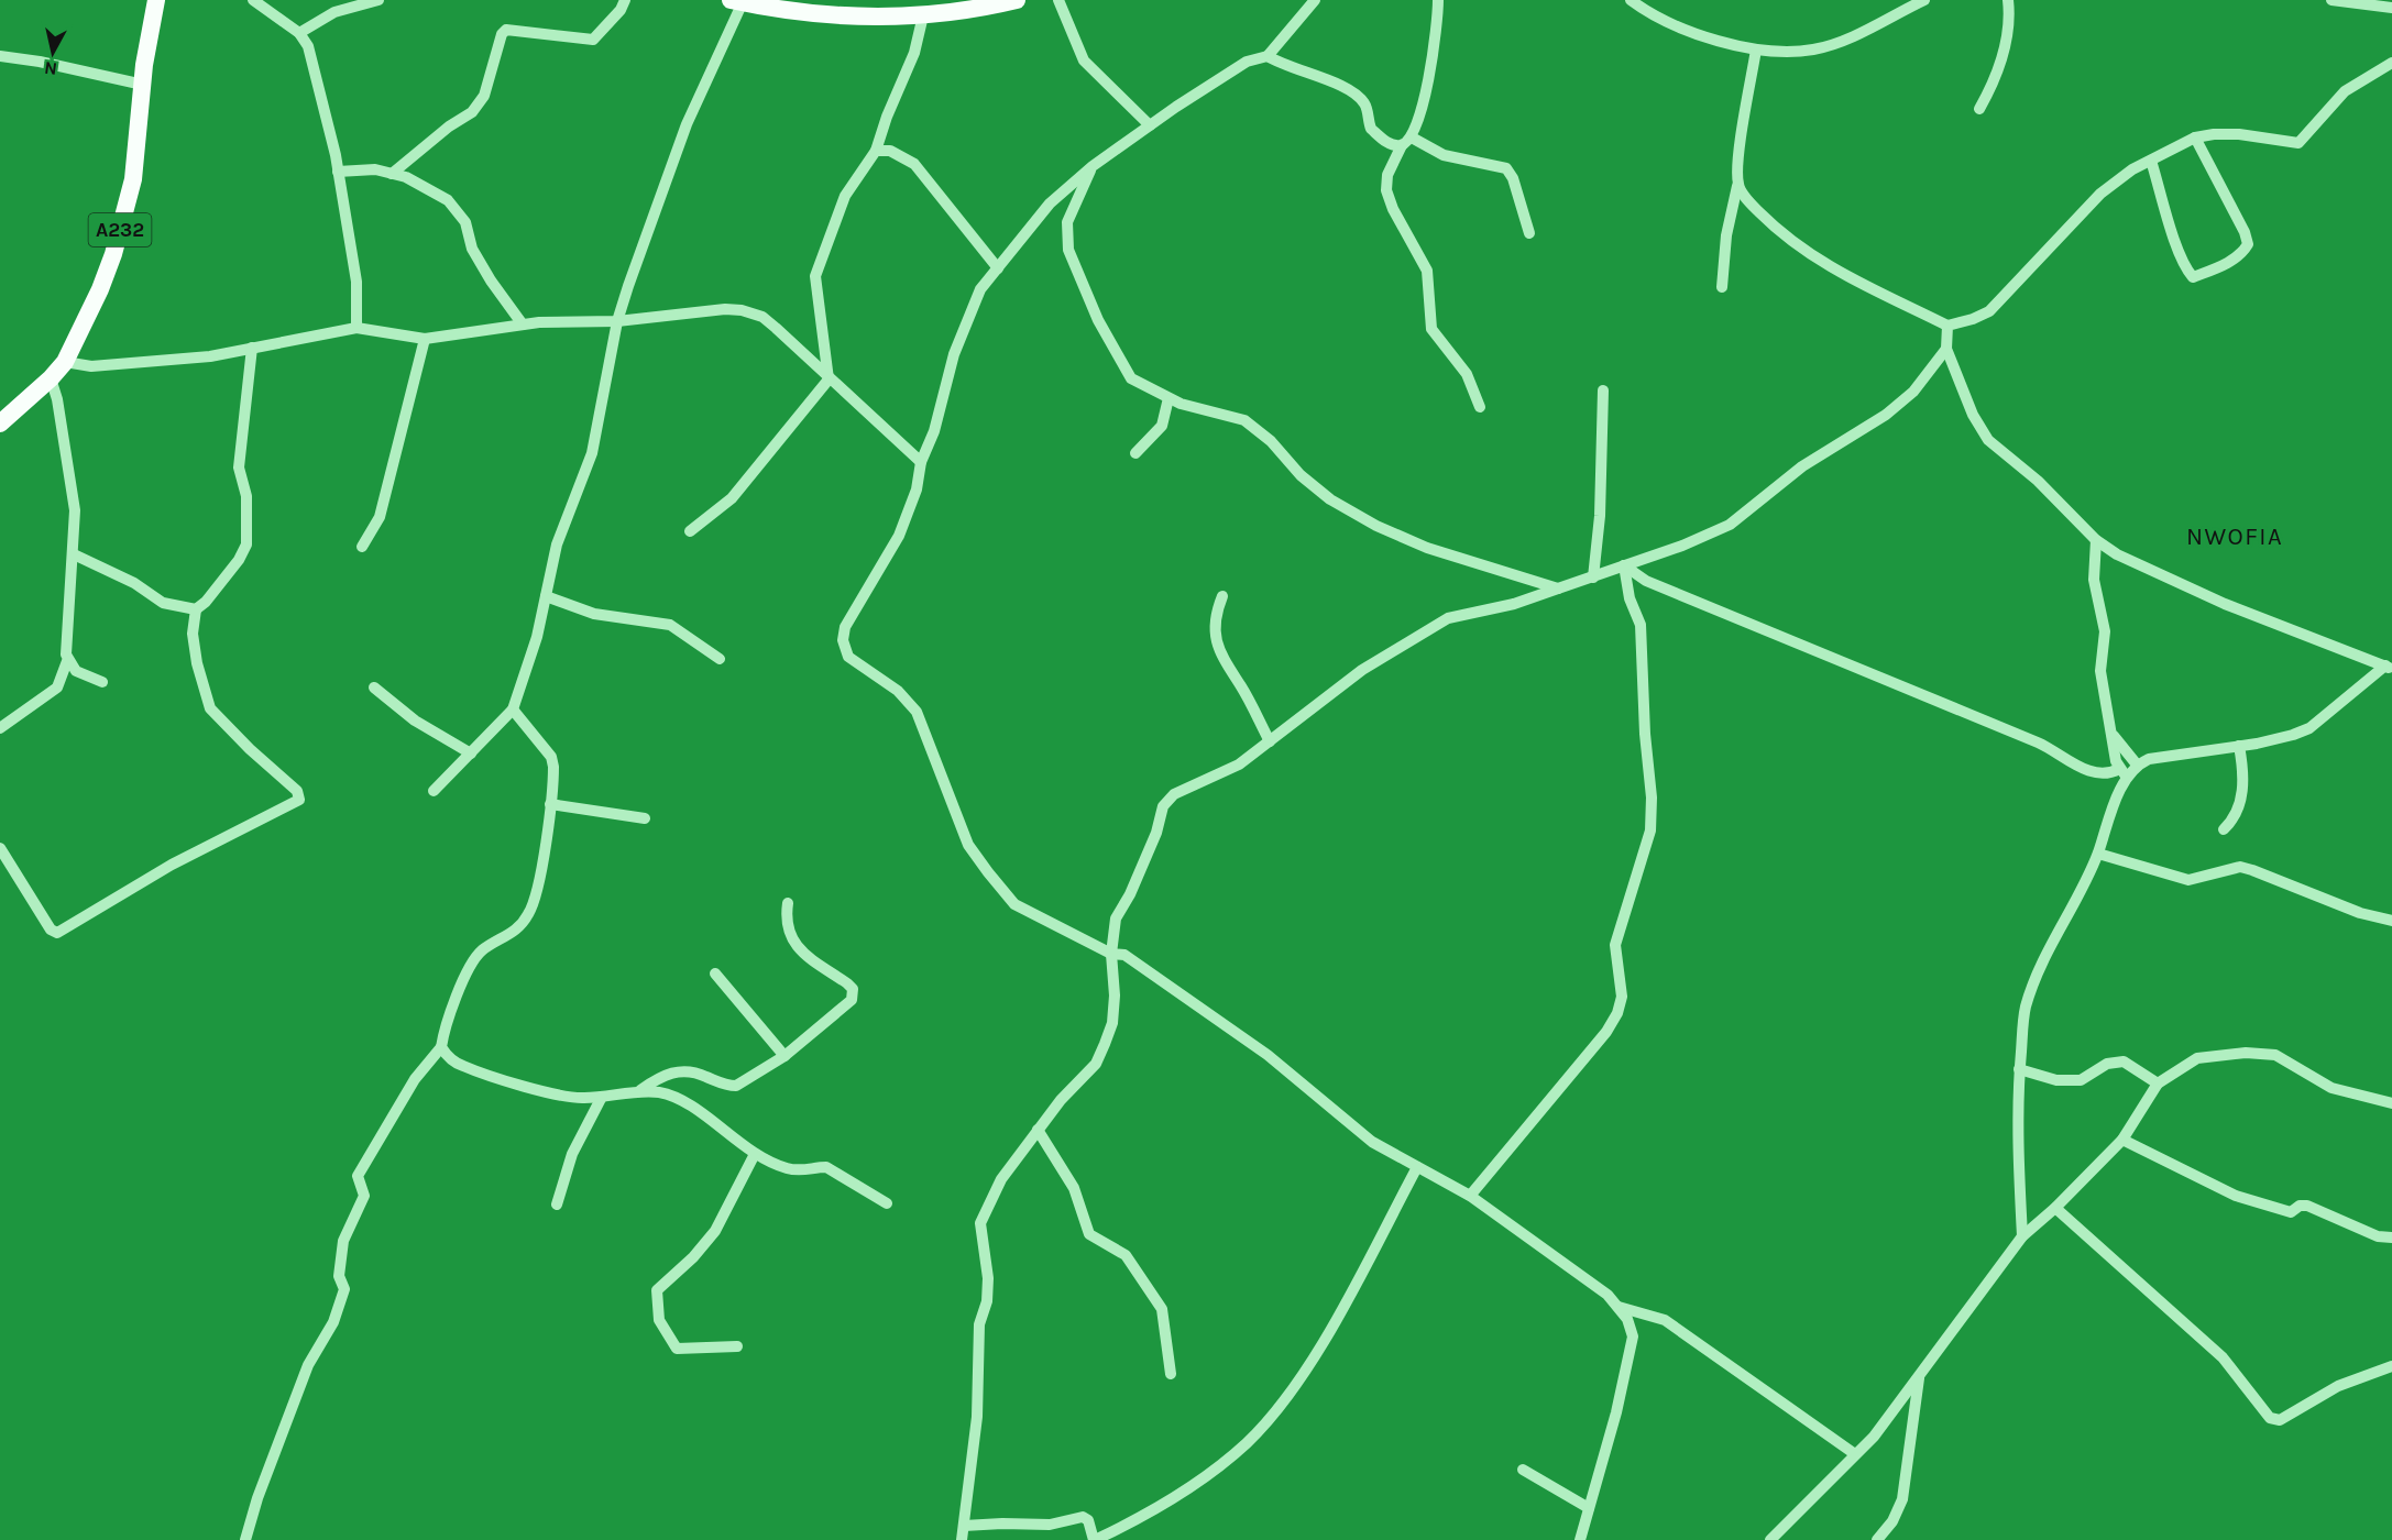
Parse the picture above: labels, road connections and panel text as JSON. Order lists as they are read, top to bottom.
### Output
{
  "streets": {
    "main road": ["A232"]
  },
  "districts": ["NWOFIA"],
  "north": "bottom"
}
